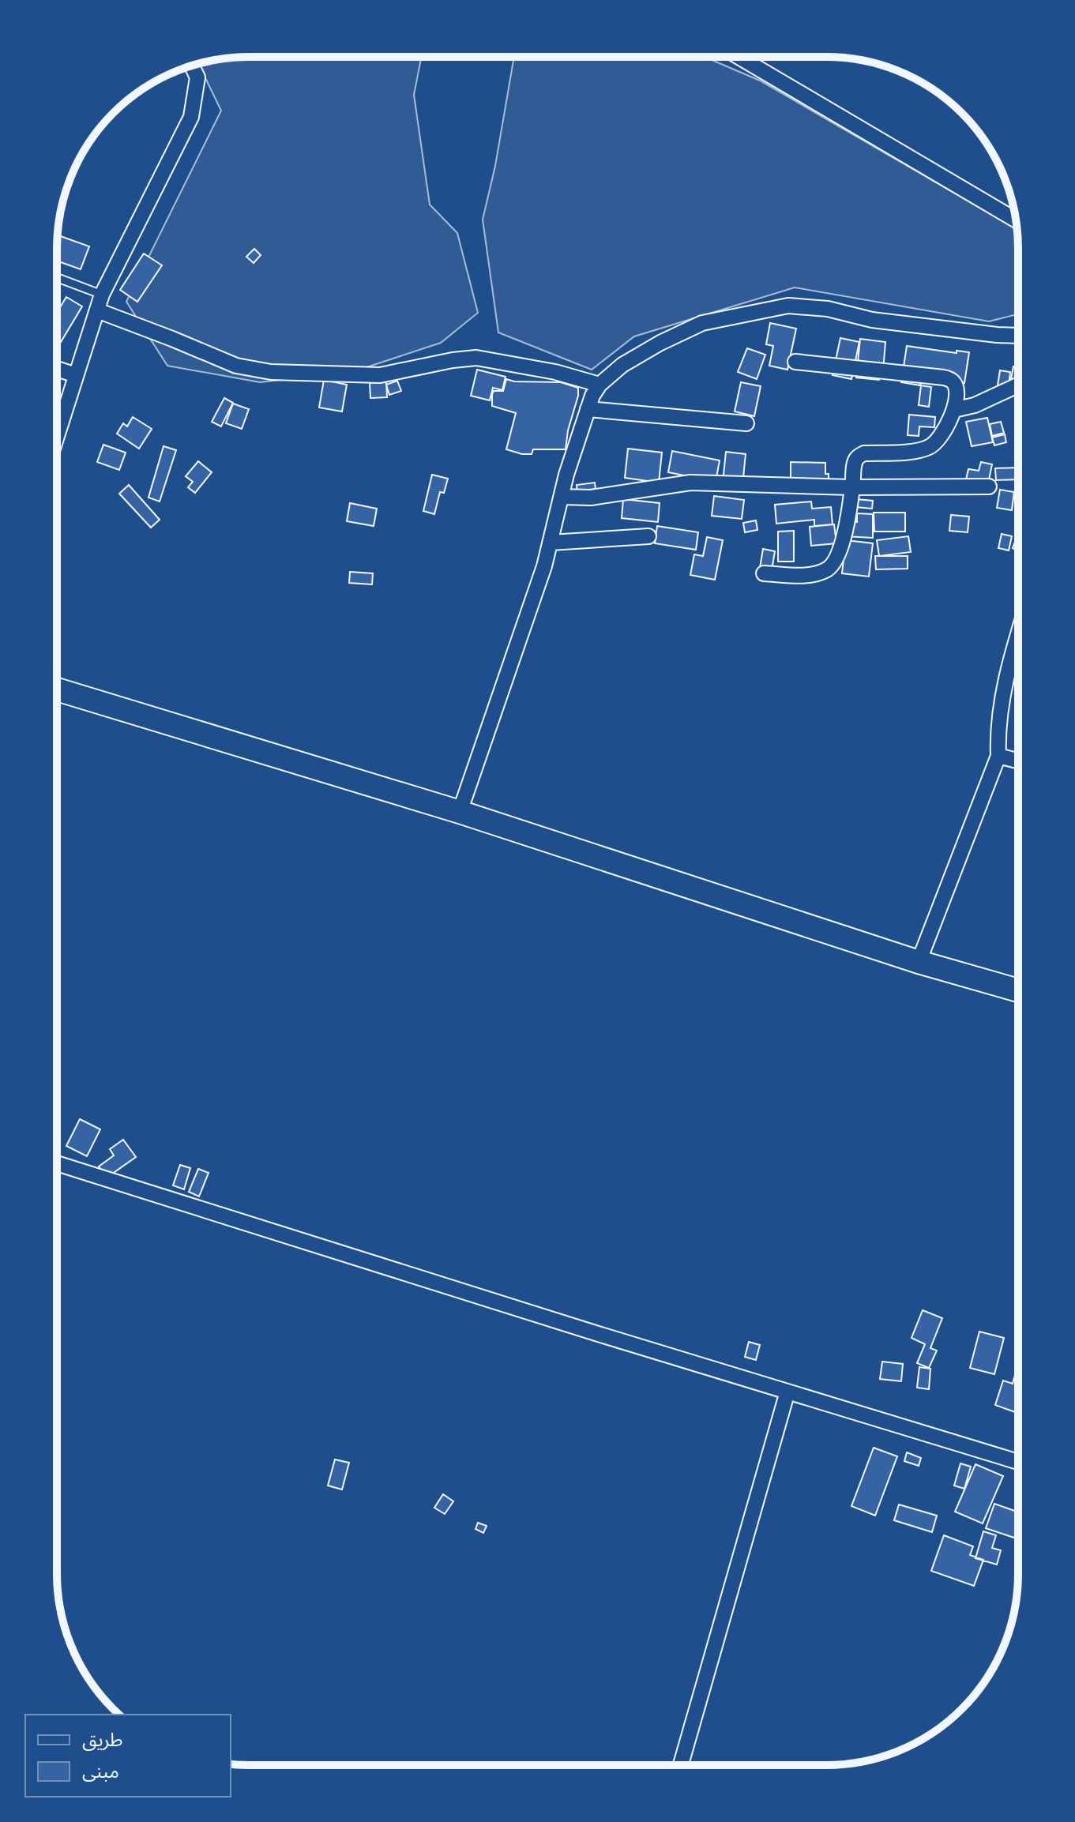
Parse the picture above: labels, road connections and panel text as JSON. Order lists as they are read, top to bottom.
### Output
{
  "legend": ["طريق", "مبنى"]
}
